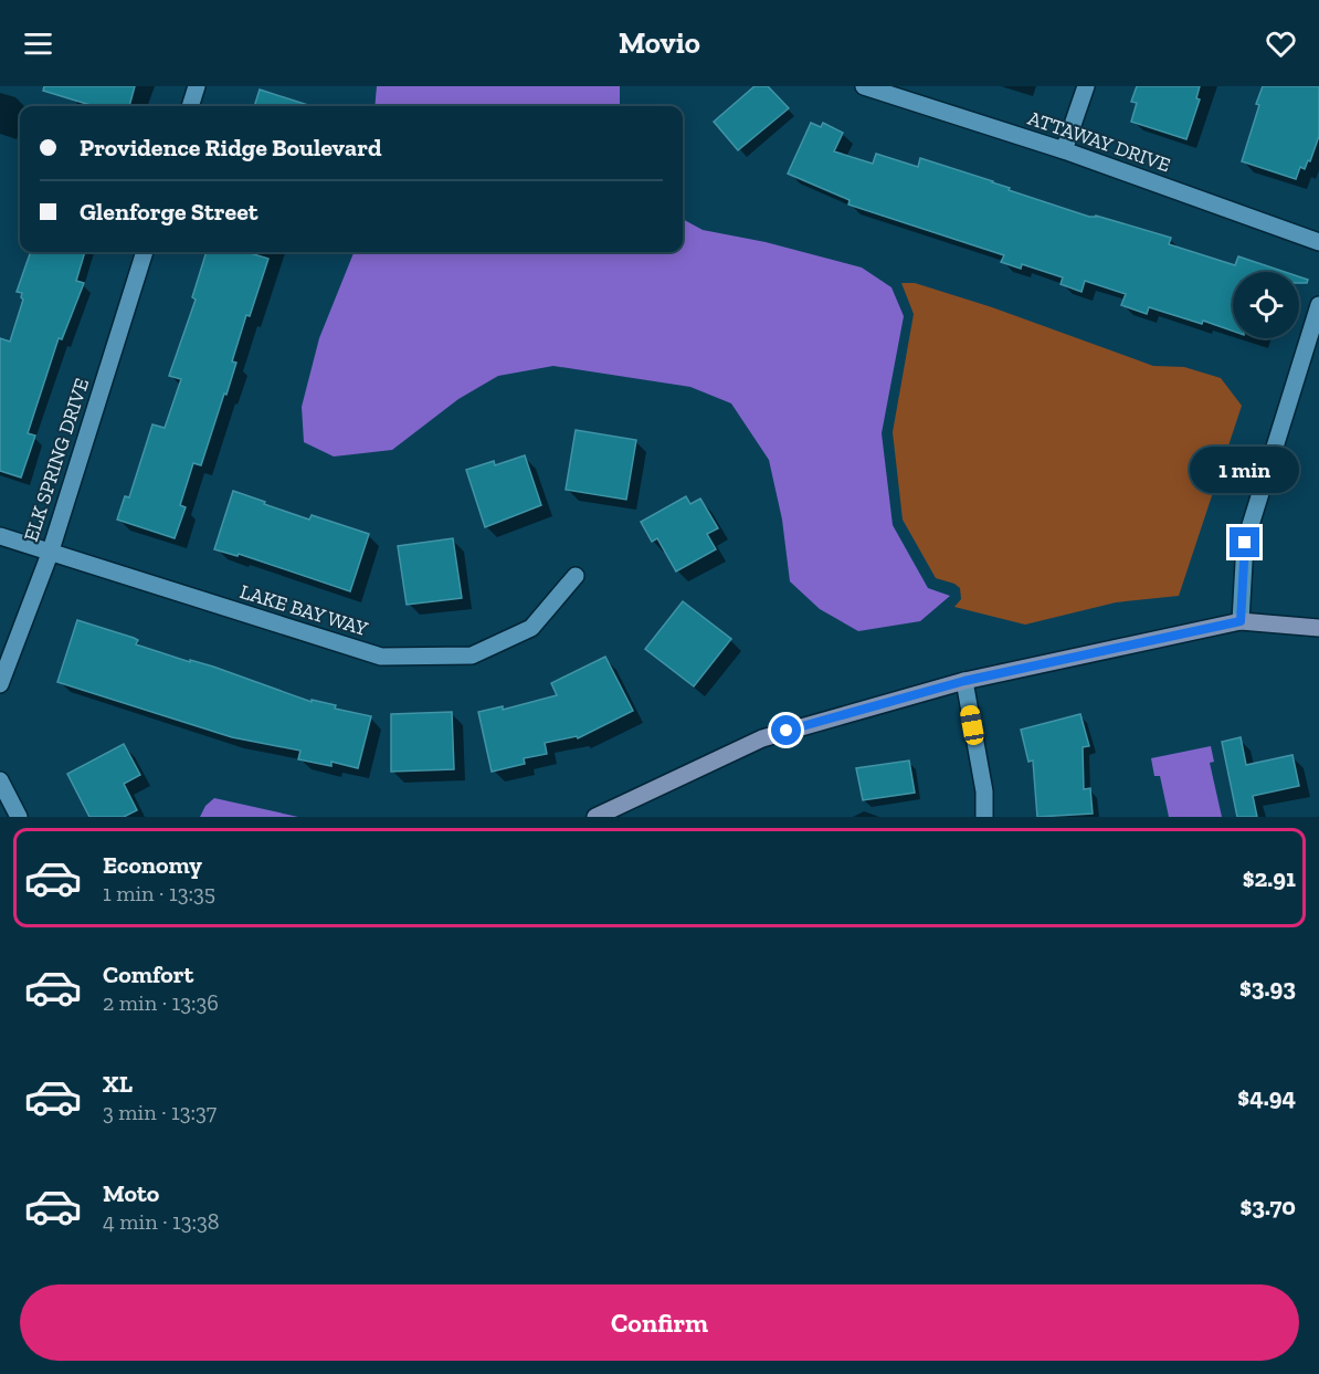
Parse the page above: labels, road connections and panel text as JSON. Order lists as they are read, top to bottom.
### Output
{
  "streets": {
    "street": ["ATTAWAY DRIVE", "ELK SPRING DRIVE", "LAKE BAY WAY"]
  },
  "crossings": [
    ["ELK SPRING DRIVE", "LAKE BAY WAY"]
  ],
  "page": {
    "header": "Movio",
    "banner": ["Providence Ridge Boulevard", "Glenforge Street"],
    "bubble": "1 min",
    "list": [
      {
        "name": "Economy",
        "note": "1 min · 13:35",
        "value": "$2.91"
      },
      {
        "name": "Comfort",
        "note": "2 min · 13:36",
        "value": "$3.93"
      },
      {
        "name": "XL",
        "note": "3 min · 13:37",
        "value": "$4.94"
      },
      {
        "name": "Moto",
        "note": "4 min · 13:38",
        "value": "$3.70"
      }
    ],
    "buttons": "Confirm"
  }
}
